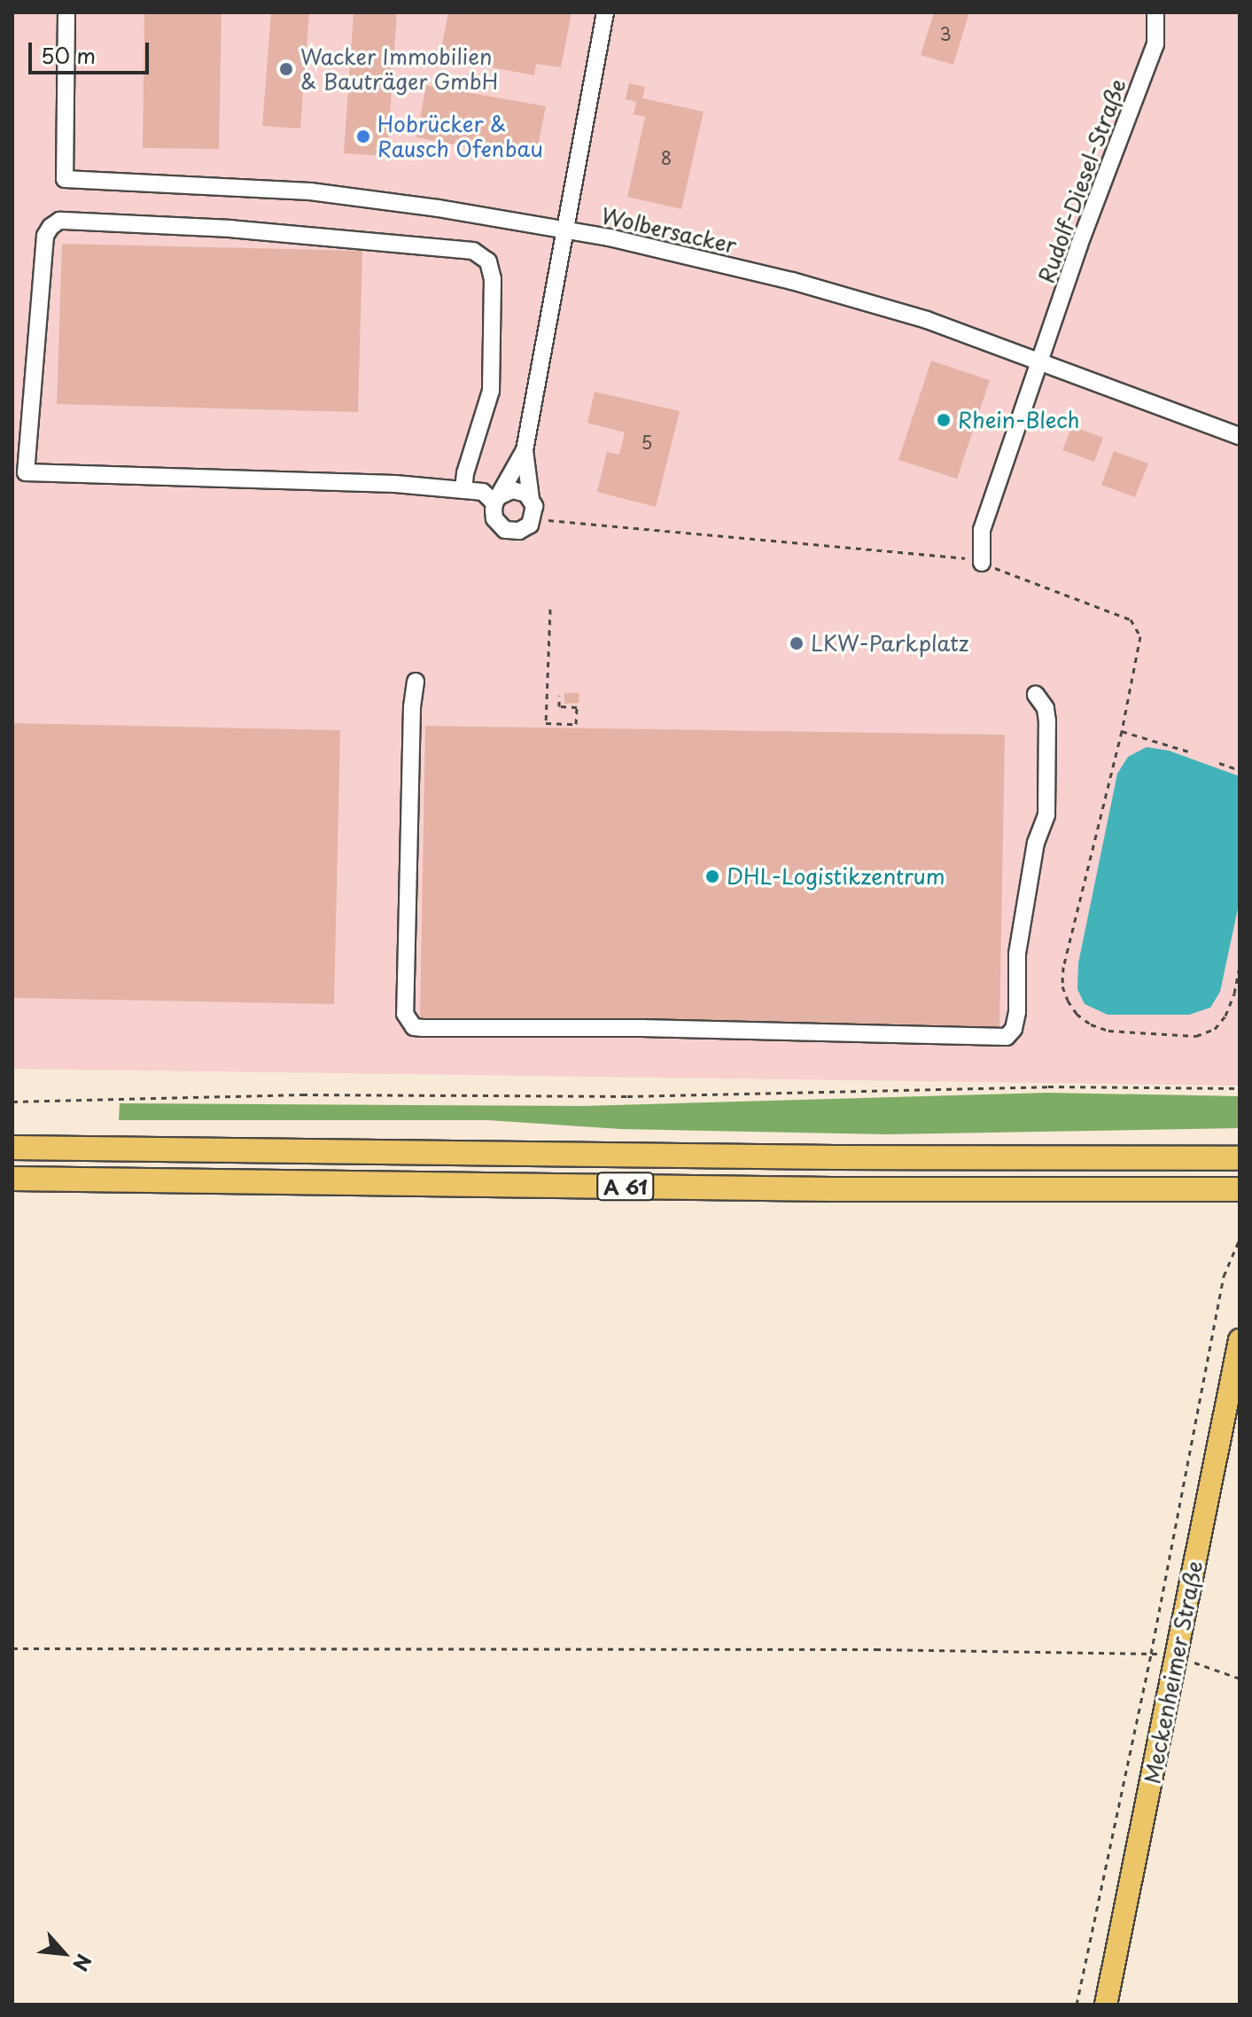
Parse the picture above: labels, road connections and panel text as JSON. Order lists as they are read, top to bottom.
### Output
{
  "streets": {
    "highway": ["A 61"],
    "main road": ["Meckenheimer Straße"],
    "street": ["Rudolf-Diesel-Straße", "Wolbersacker"]
  },
  "crossings": [
    ["Rudolf-Diesel-Straße", "Wolbersacker"]
  ],
  "places": [
    "Wacker Immobilien & Bauträger GmbH",
    "Hobrücker & Rausch Ofenbau",
    "Rhein-Blech",
    "LKW-Parkplatz",
    "DHL-Logistikzentrum"
  ],
  "house_numbers": ["3", "8", "5"],
  "scale_bar": "50 m",
  "north": "bottom right"
}
